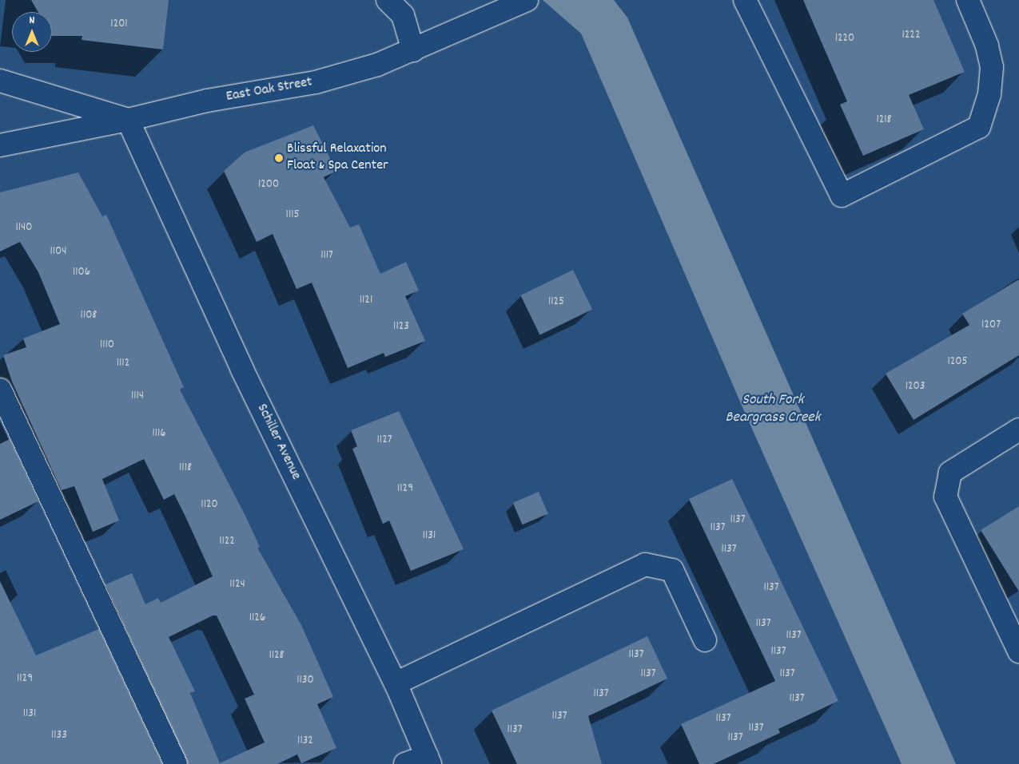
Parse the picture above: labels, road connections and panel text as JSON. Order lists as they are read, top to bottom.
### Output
{
  "streets": {
    "street": ["East Oak Street", "Schiller Avenue"]
  },
  "crossings": [
    ["East Oak Street", "Schiller Avenue"]
  ],
  "water": ["South Fork Beargrass Creek"],
  "places": ["Blissful Relaxation Float & Spa Center"],
  "house_numbers": [
    "1201",
    "1222",
    "1220",
    "1218",
    "1200",
    "1115",
    "1140",
    "1104",
    "1117",
    "1106",
    "1121",
    "1125",
    "1108",
    "1207",
    "1123",
    "1110",
    "1205",
    "1112",
    "1203",
    "1114",
    "1116",
    "1127",
    "1118",
    "1129",
    "1120",
    "1137",
    "1137",
    "1131",
    "1122",
    "1137",
    "1124",
    "1137",
    "1126",
    "1137",
    "1137",
    "1137",
    "1137",
    "1128",
    "1137",
    "1137",
    "1129",
    "1130",
    "1137",
    "1137",
    "1131",
    "1137",
    "1137",
    "1137",
    "1137",
    "1133",
    "1137",
    "1132"
  ],
  "north": "top"
}
